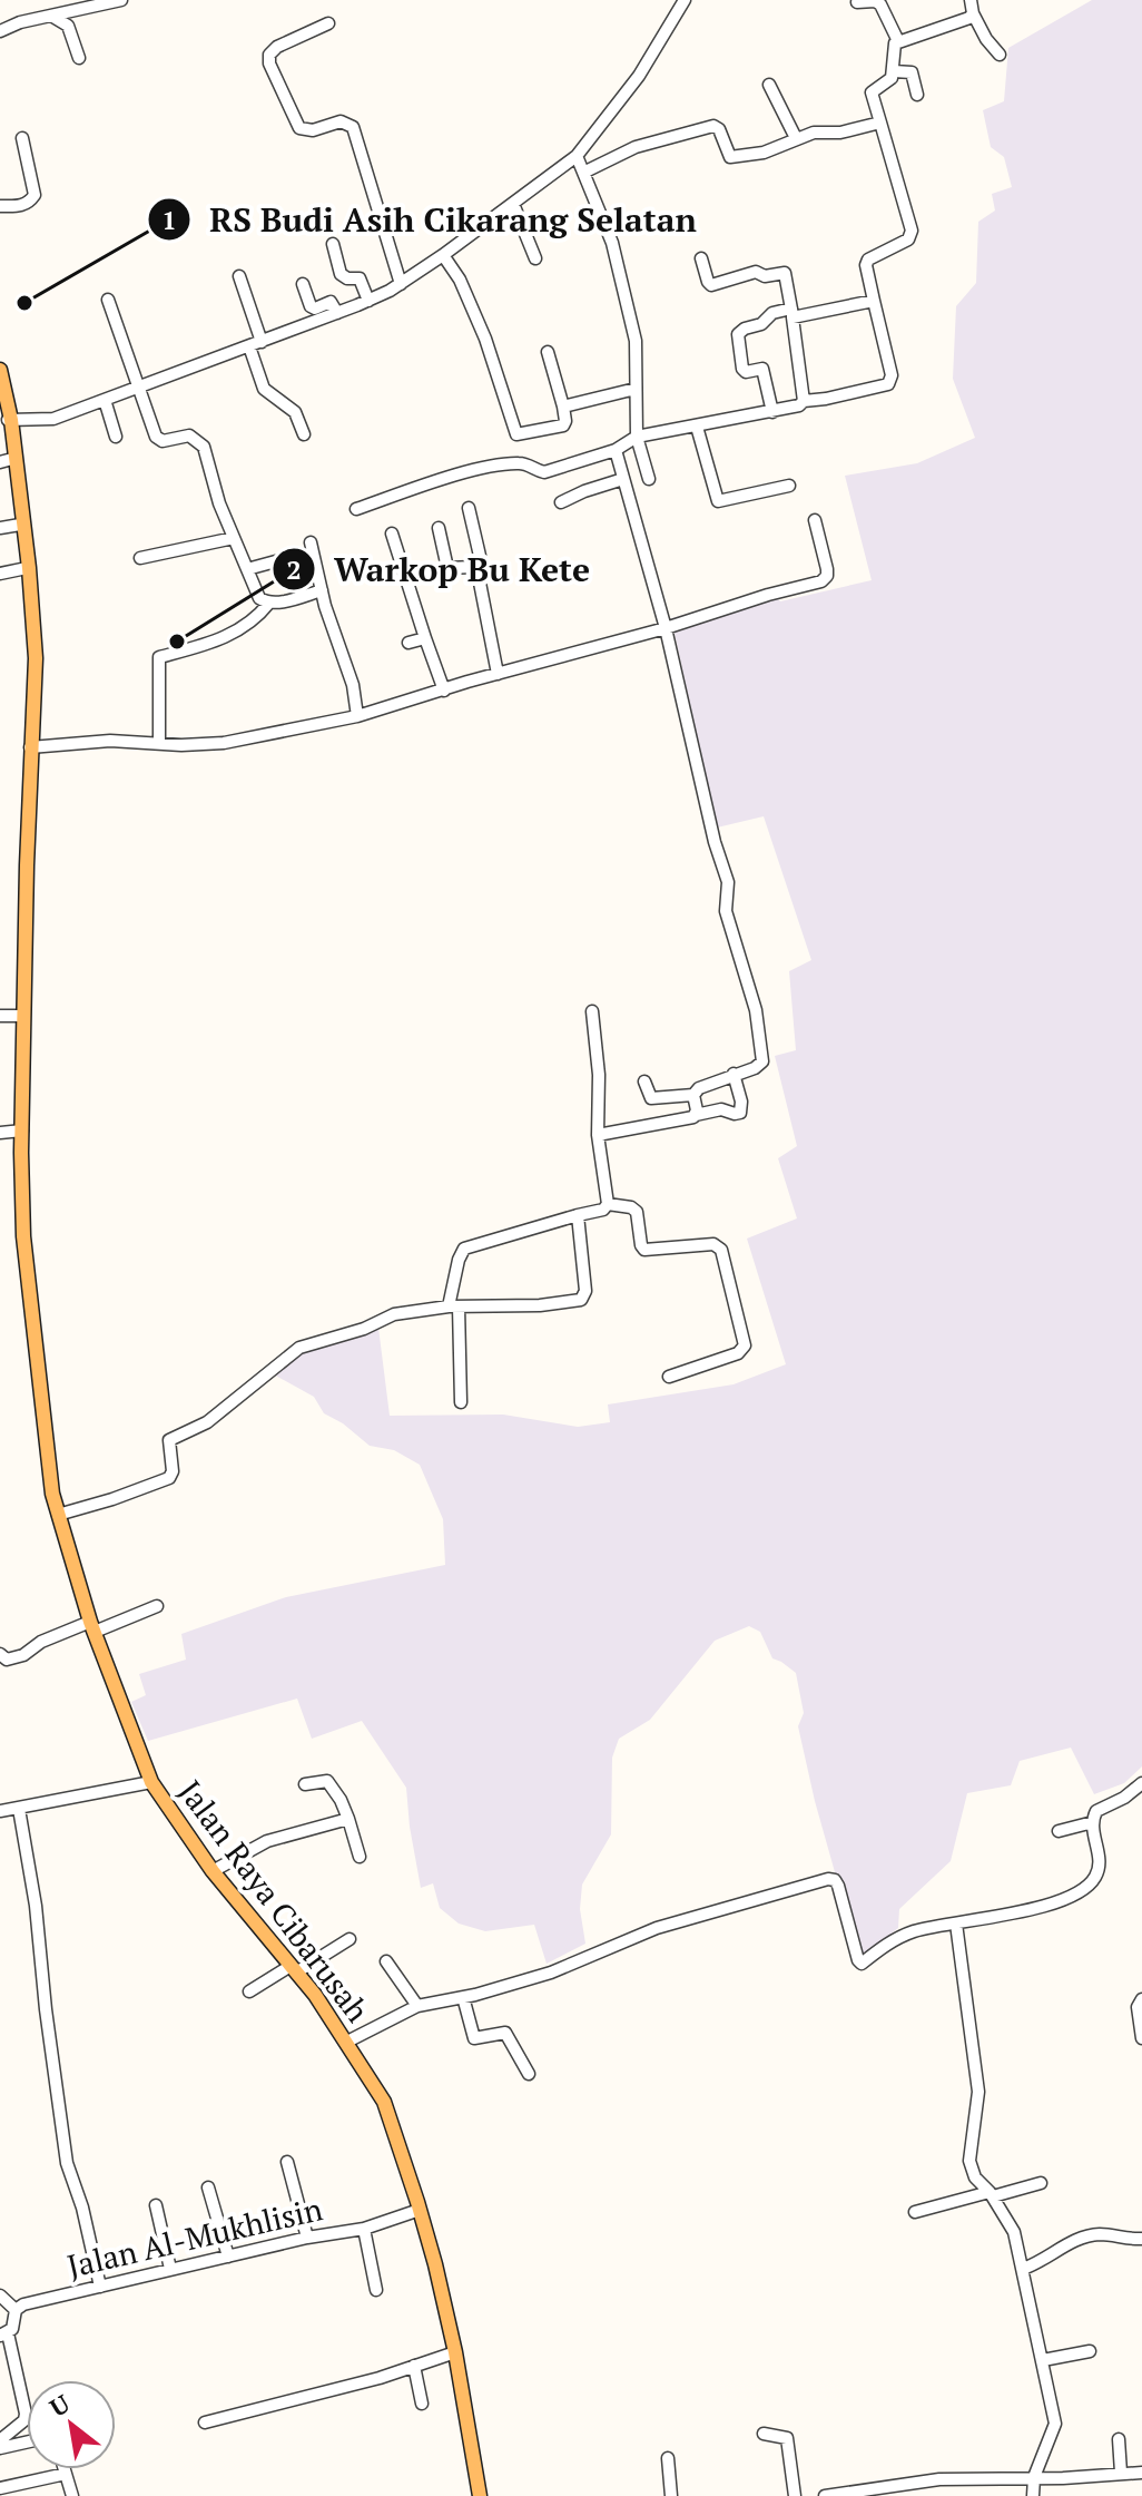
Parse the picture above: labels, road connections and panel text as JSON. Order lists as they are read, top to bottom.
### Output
{
  "streets": {
    "main road": ["Jalan Raya Cibarusah"],
    "street": ["Jalan Al-Mukhlisin"]
  },
  "crossings": [
    ["Jalan Raya Cibarusah", "Jalan Al-Mukhlisin"]
  ],
  "places": ["RS Budi Asih Cikarang Selatan", "Warkop Bu Kete"],
  "north": "top left"
}
